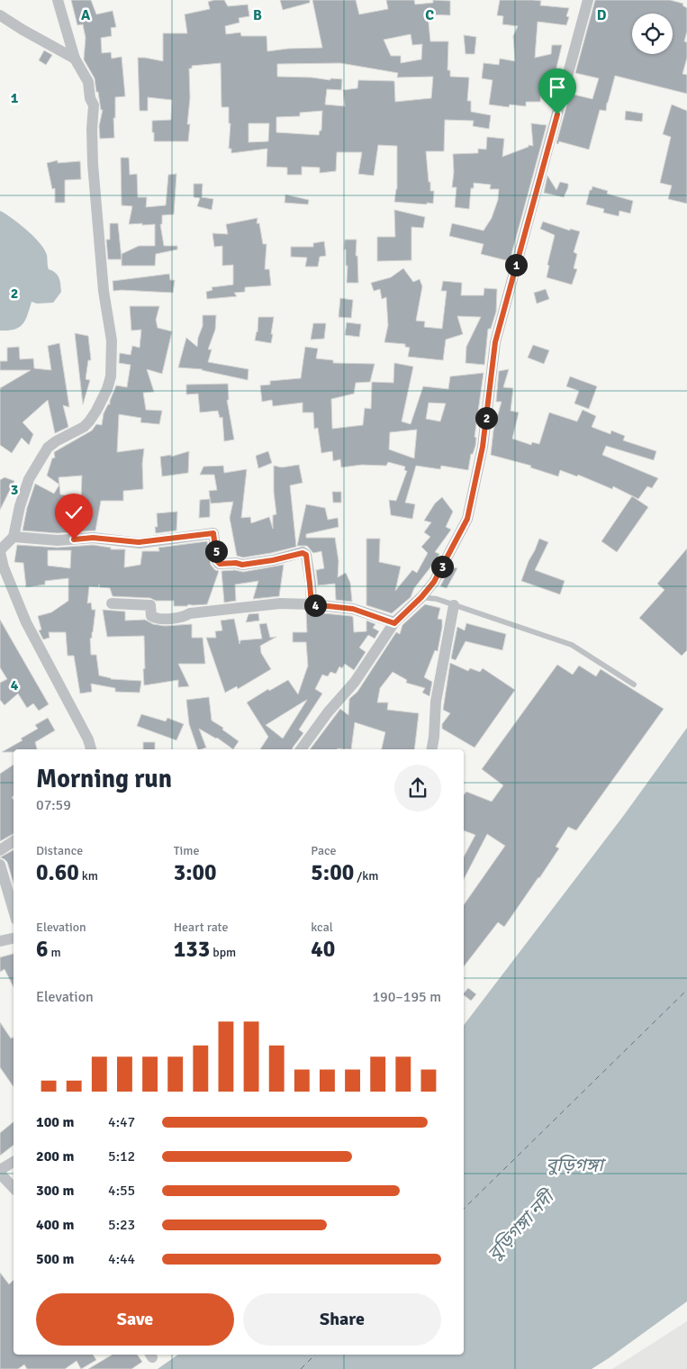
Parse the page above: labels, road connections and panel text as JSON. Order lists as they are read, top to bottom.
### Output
{
  "water": ["বুড়িগঙ্গা", "বুড়িগঙ্গা নদী"],
  "page": {
    "pins": [
      "1",
      "2",
      "5",
      "3",
      "4"
    ],
    "heading": ["Morning run", "07:59"],
    "stats": [
      ["Distance", "0.60 km"],
      ["Time", "3:00"],
      ["Pace", "5:00 /km"],
      ["Elevation", "6 m"],
      ["Heart rate", "133 bpm"],
      ["kcal", "40"]
    ],
    "chart": ["Elevation", "190–195 m"],
    "list": [
      {
        "name": "100 m",
        "note": "4:47"
      },
      {
        "name": "200 m",
        "note": "5:12"
      },
      {
        "name": "300 m",
        "note": "4:55"
      },
      {
        "name": "400 m",
        "note": "5:23"
      },
      {
        "name": "500 m",
        "note": "4:44"
      }
    ],
    "buttons": ["Save", "Share"]
  },
  "grid": {
    "columns": [
      "A",
      "B",
      "C",
      "D"
    ],
    "rows": [
      "1",
      "2",
      "3",
      "4"
    ]
  }
}
